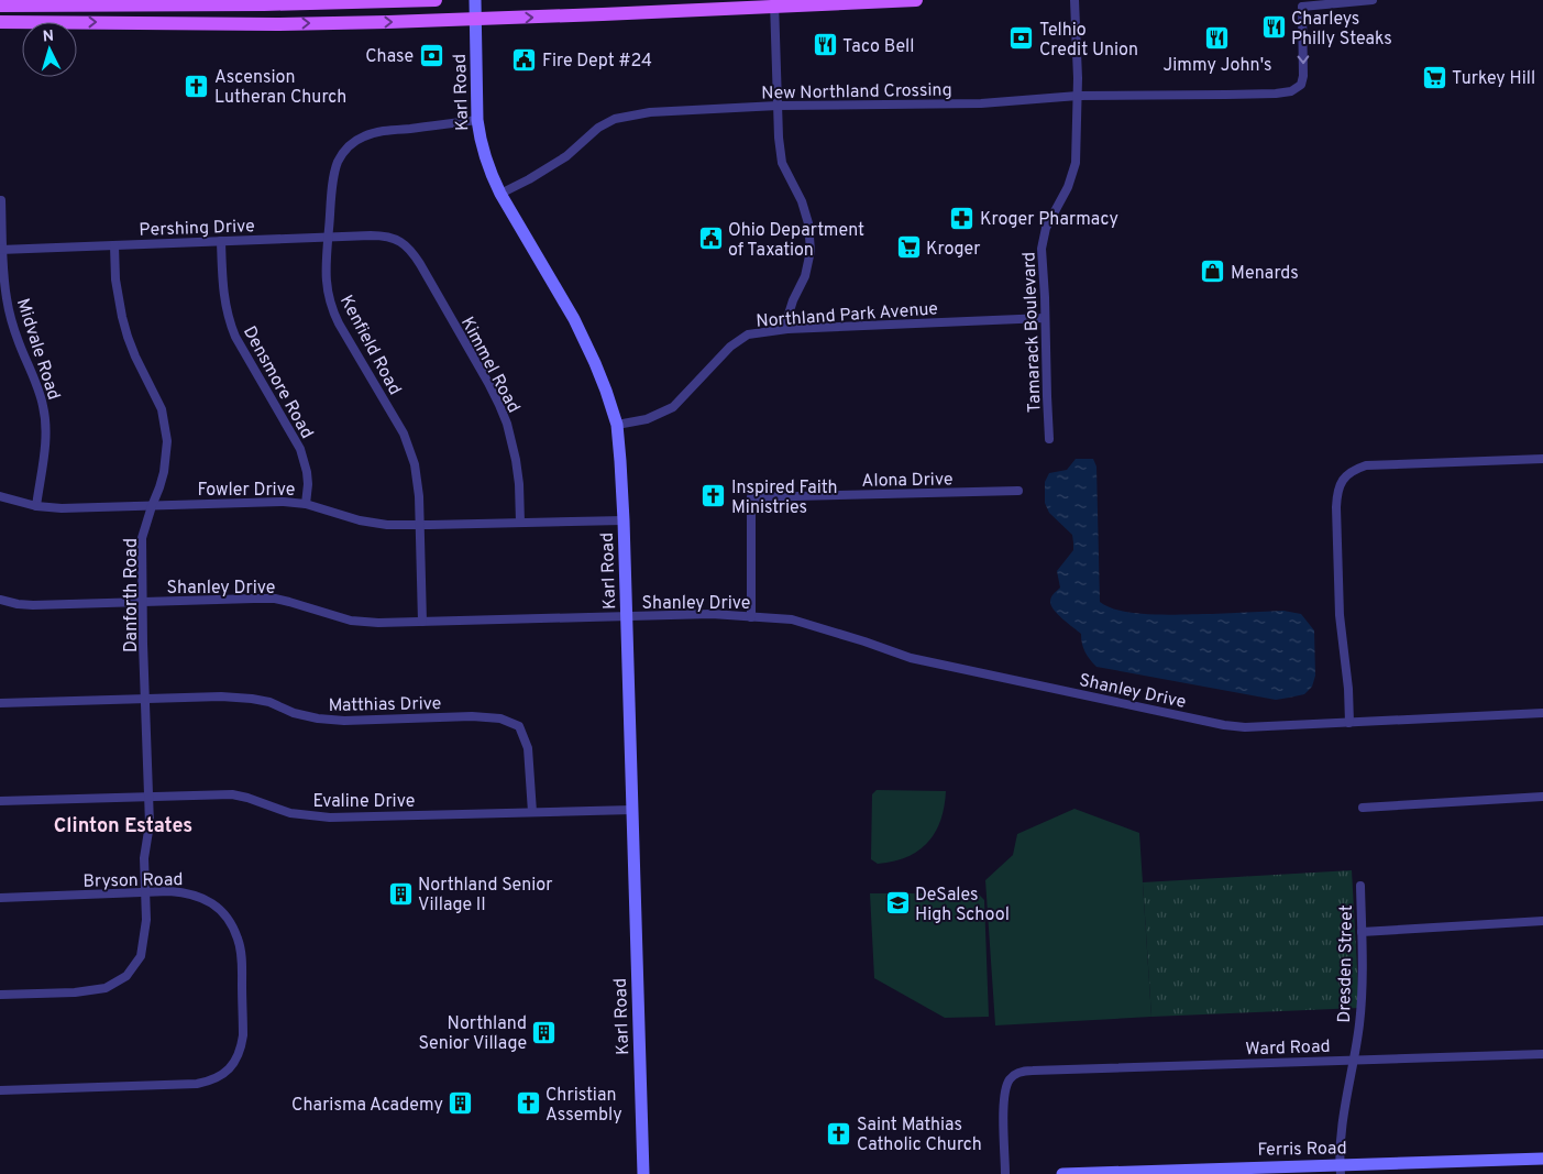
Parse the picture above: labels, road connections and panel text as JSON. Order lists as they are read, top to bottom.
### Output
{
  "streets": {
    "main road": ["Karl Road", "Ferris Road"],
    "street": [
      "New Northland Crossing",
      "Pershing Drive",
      "Northland Park Avenue",
      "Tamarack Boulevard",
      "Kenfield Road",
      "Midvale Road",
      "Kimmel Road",
      "Densmore Road",
      "Alona Drive",
      "Fowler Drive",
      "Shanley Drive",
      "Danforth Road",
      "Matthias Drive",
      "Evaline Drive",
      "Bryson Road",
      "Dresden Street",
      "Ward Road"
    ]
  },
  "crossings": [
    ["New Northland Crossing", "Karl Road"],
    ["New Northland Crossing", "Tamarack Boulevard"],
    ["Karl Road", "Northland Park Avenue"],
    ["Karl Road", "Kenfield Road"],
    ["Karl Road", "Fowler Drive"],
    ["Karl Road", "Shanley Drive"],
    ["Karl Road", "Evaline Drive"],
    ["Pershing Drive", "Kenfield Road"],
    ["Pershing Drive", "Midvale Road"],
    ["Pershing Drive", "Kimmel Road"],
    ["Pershing Drive", "Densmore Road"],
    ["Pershing Drive", "Danforth Road"],
    ["Northland Park Avenue", "Tamarack Boulevard"],
    ["Kenfield Road", "Fowler Drive"],
    ["Kenfield Road", "Shanley Drive"],
    ["Midvale Road", "Fowler Drive"],
    ["Kimmel Road", "Fowler Drive"],
    ["Densmore Road", "Fowler Drive"],
    ["Alona Drive", "Shanley Drive"],
    ["Fowler Drive", "Danforth Road"],
    ["Shanley Drive", "Danforth Road"],
    ["Danforth Road", "Matthias Drive"],
    ["Danforth Road", "Evaline Drive"],
    ["Danforth Road", "Bryson Road"],
    ["Matthias Drive", "Evaline Drive"],
    ["Dresden Street", "Ward Road"],
    ["Dresden Street", "Ferris Road"]
  ],
  "districts": ["Clinton Estates"],
  "places": {
    "restaurant": ["Charleys Philly Steaks", "Jimmy John's", "Taco Bell"],
    "bank": ["Telhio Credit Union", "Chase"],
    "public building": ["Fire Dept #24", "Ohio Department of Taxation"],
    "supermarket": ["Turkey Hill", "Kroger"],
    "church": [
      "Ascension Lutheran Church",
      "Inspired Faith Ministries",
      "Christian Assembly",
      "Saint Mathias Catholic Church"
    ],
    "pharmacy": ["Kroger Pharmacy"],
    "shop": ["Menards"],
    "building": ["Northland Senior Village II", "Northland Senior Village", "Charisma Academy"],
    "school or university": ["DeSales High School"]
  },
  "north": "top"
}
